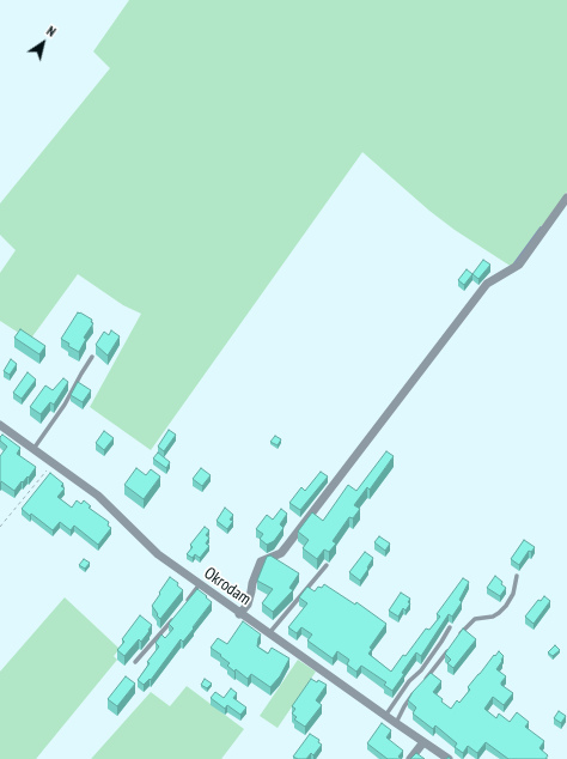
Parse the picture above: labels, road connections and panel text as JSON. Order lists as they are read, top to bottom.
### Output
{
  "streets": {
    "street": ["Okrodam"]
  },
  "north": "top right"
}
